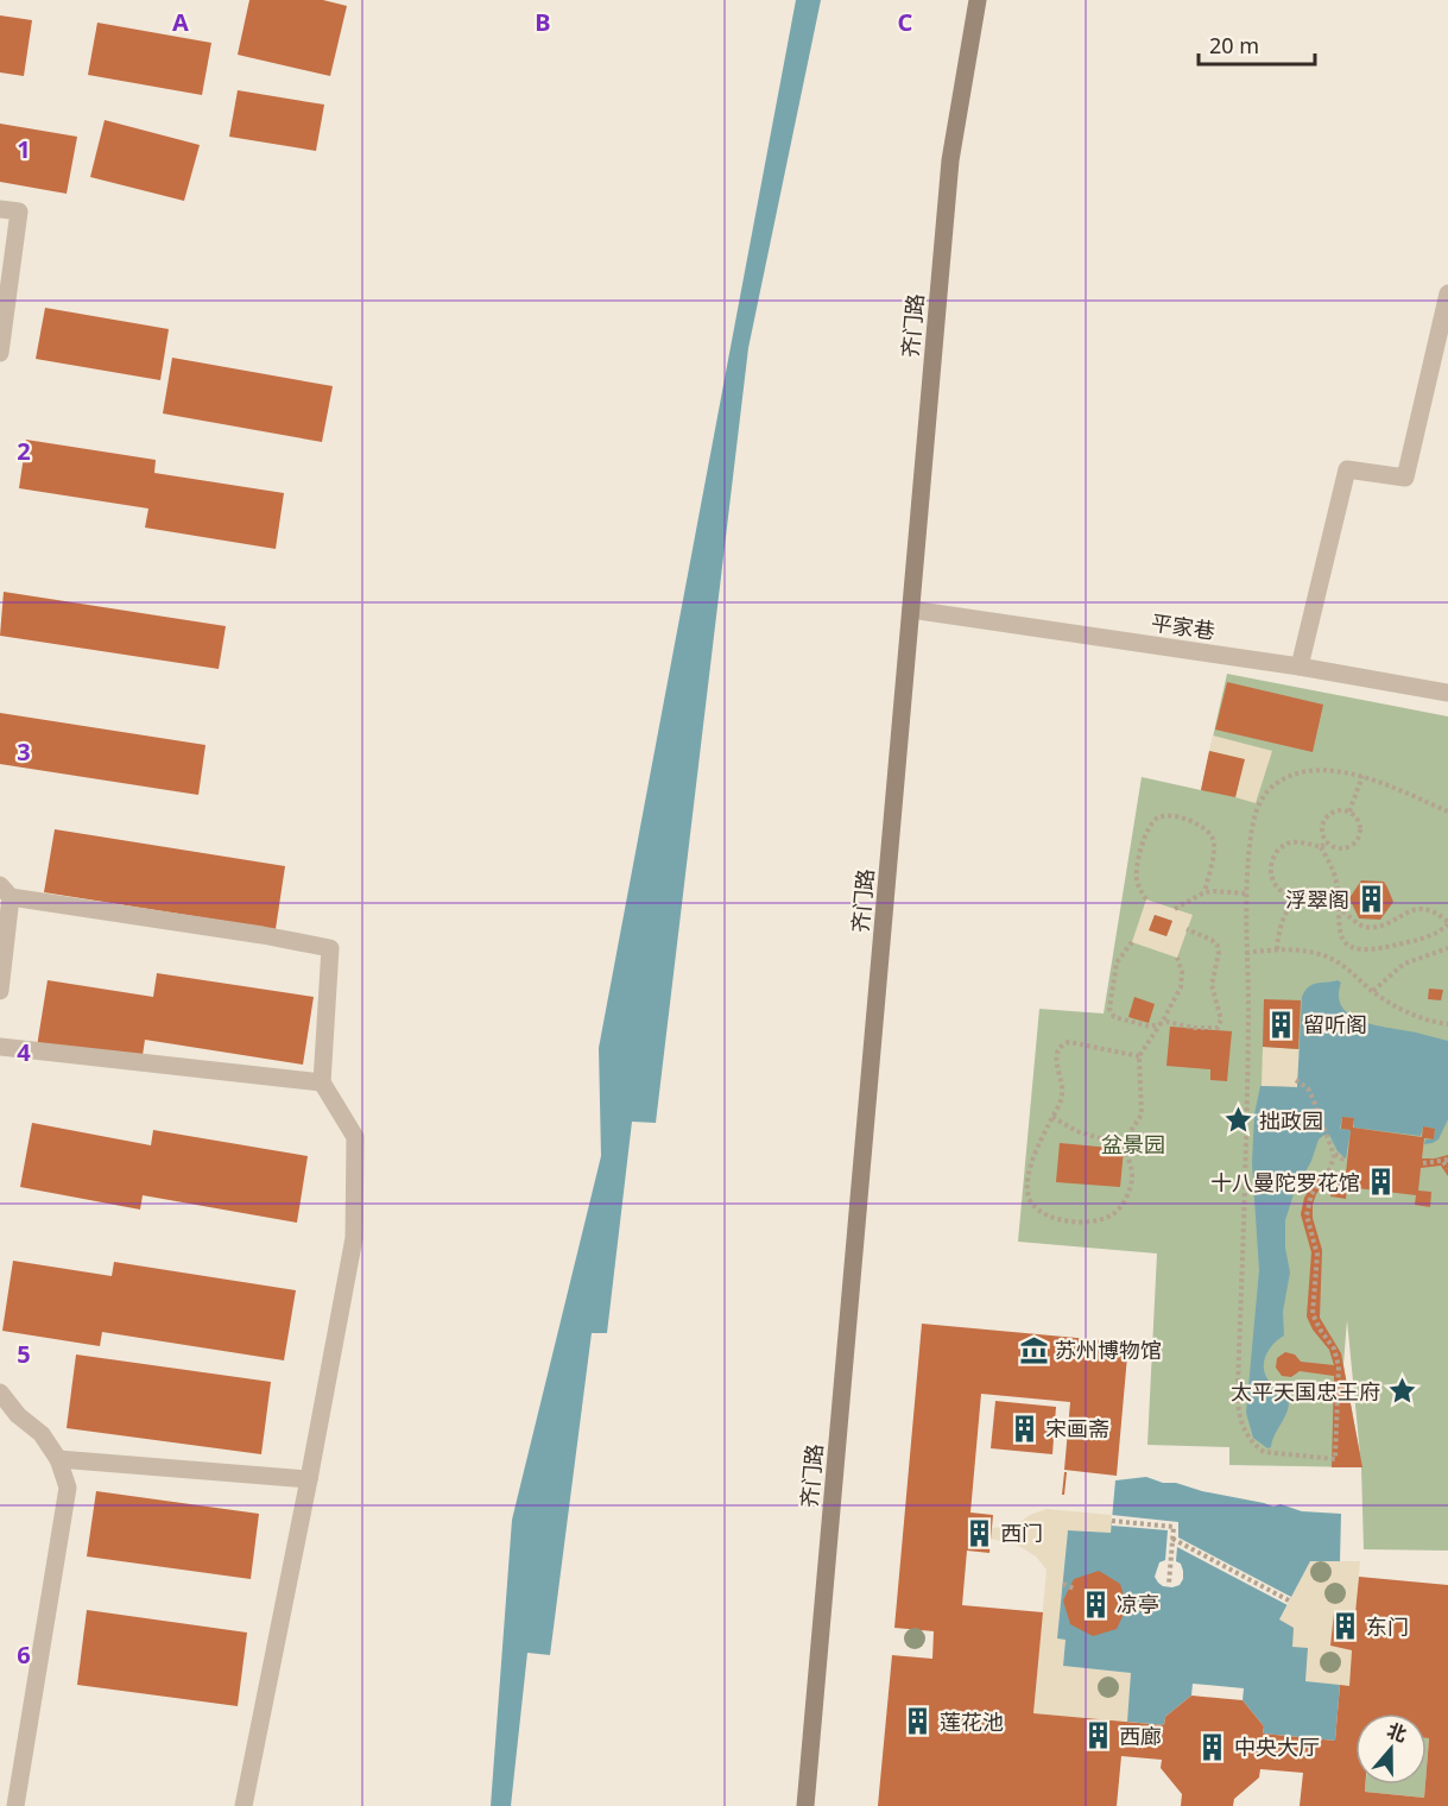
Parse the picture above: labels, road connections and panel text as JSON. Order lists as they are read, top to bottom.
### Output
{
  "streets": {
    "main road": ["齐门路"],
    "street": ["平家巷"]
  },
  "crossings": [
    ["齐门路", "平家巷"]
  ],
  "parks": ["盆景园"],
  "places": {
    "building": [
      "浮翠阁",
      "留听阁",
      "十八曼陀罗花馆",
      "宋画斋",
      "西门",
      "凉亭",
      "东门",
      "莲花池",
      "西廊",
      "中央大厅"
    ],
    "place": ["拙政园", "太平天国忠王府"],
    "museum": ["苏州博物馆"]
  },
  "scale_bar": "20 m",
  "north": "top",
  "grid": {
    "columns": ["A", "B", "C"],
    "rows": [
      "1",
      "2",
      "3",
      "4",
      "5",
      "6"
    ]
  }
}
